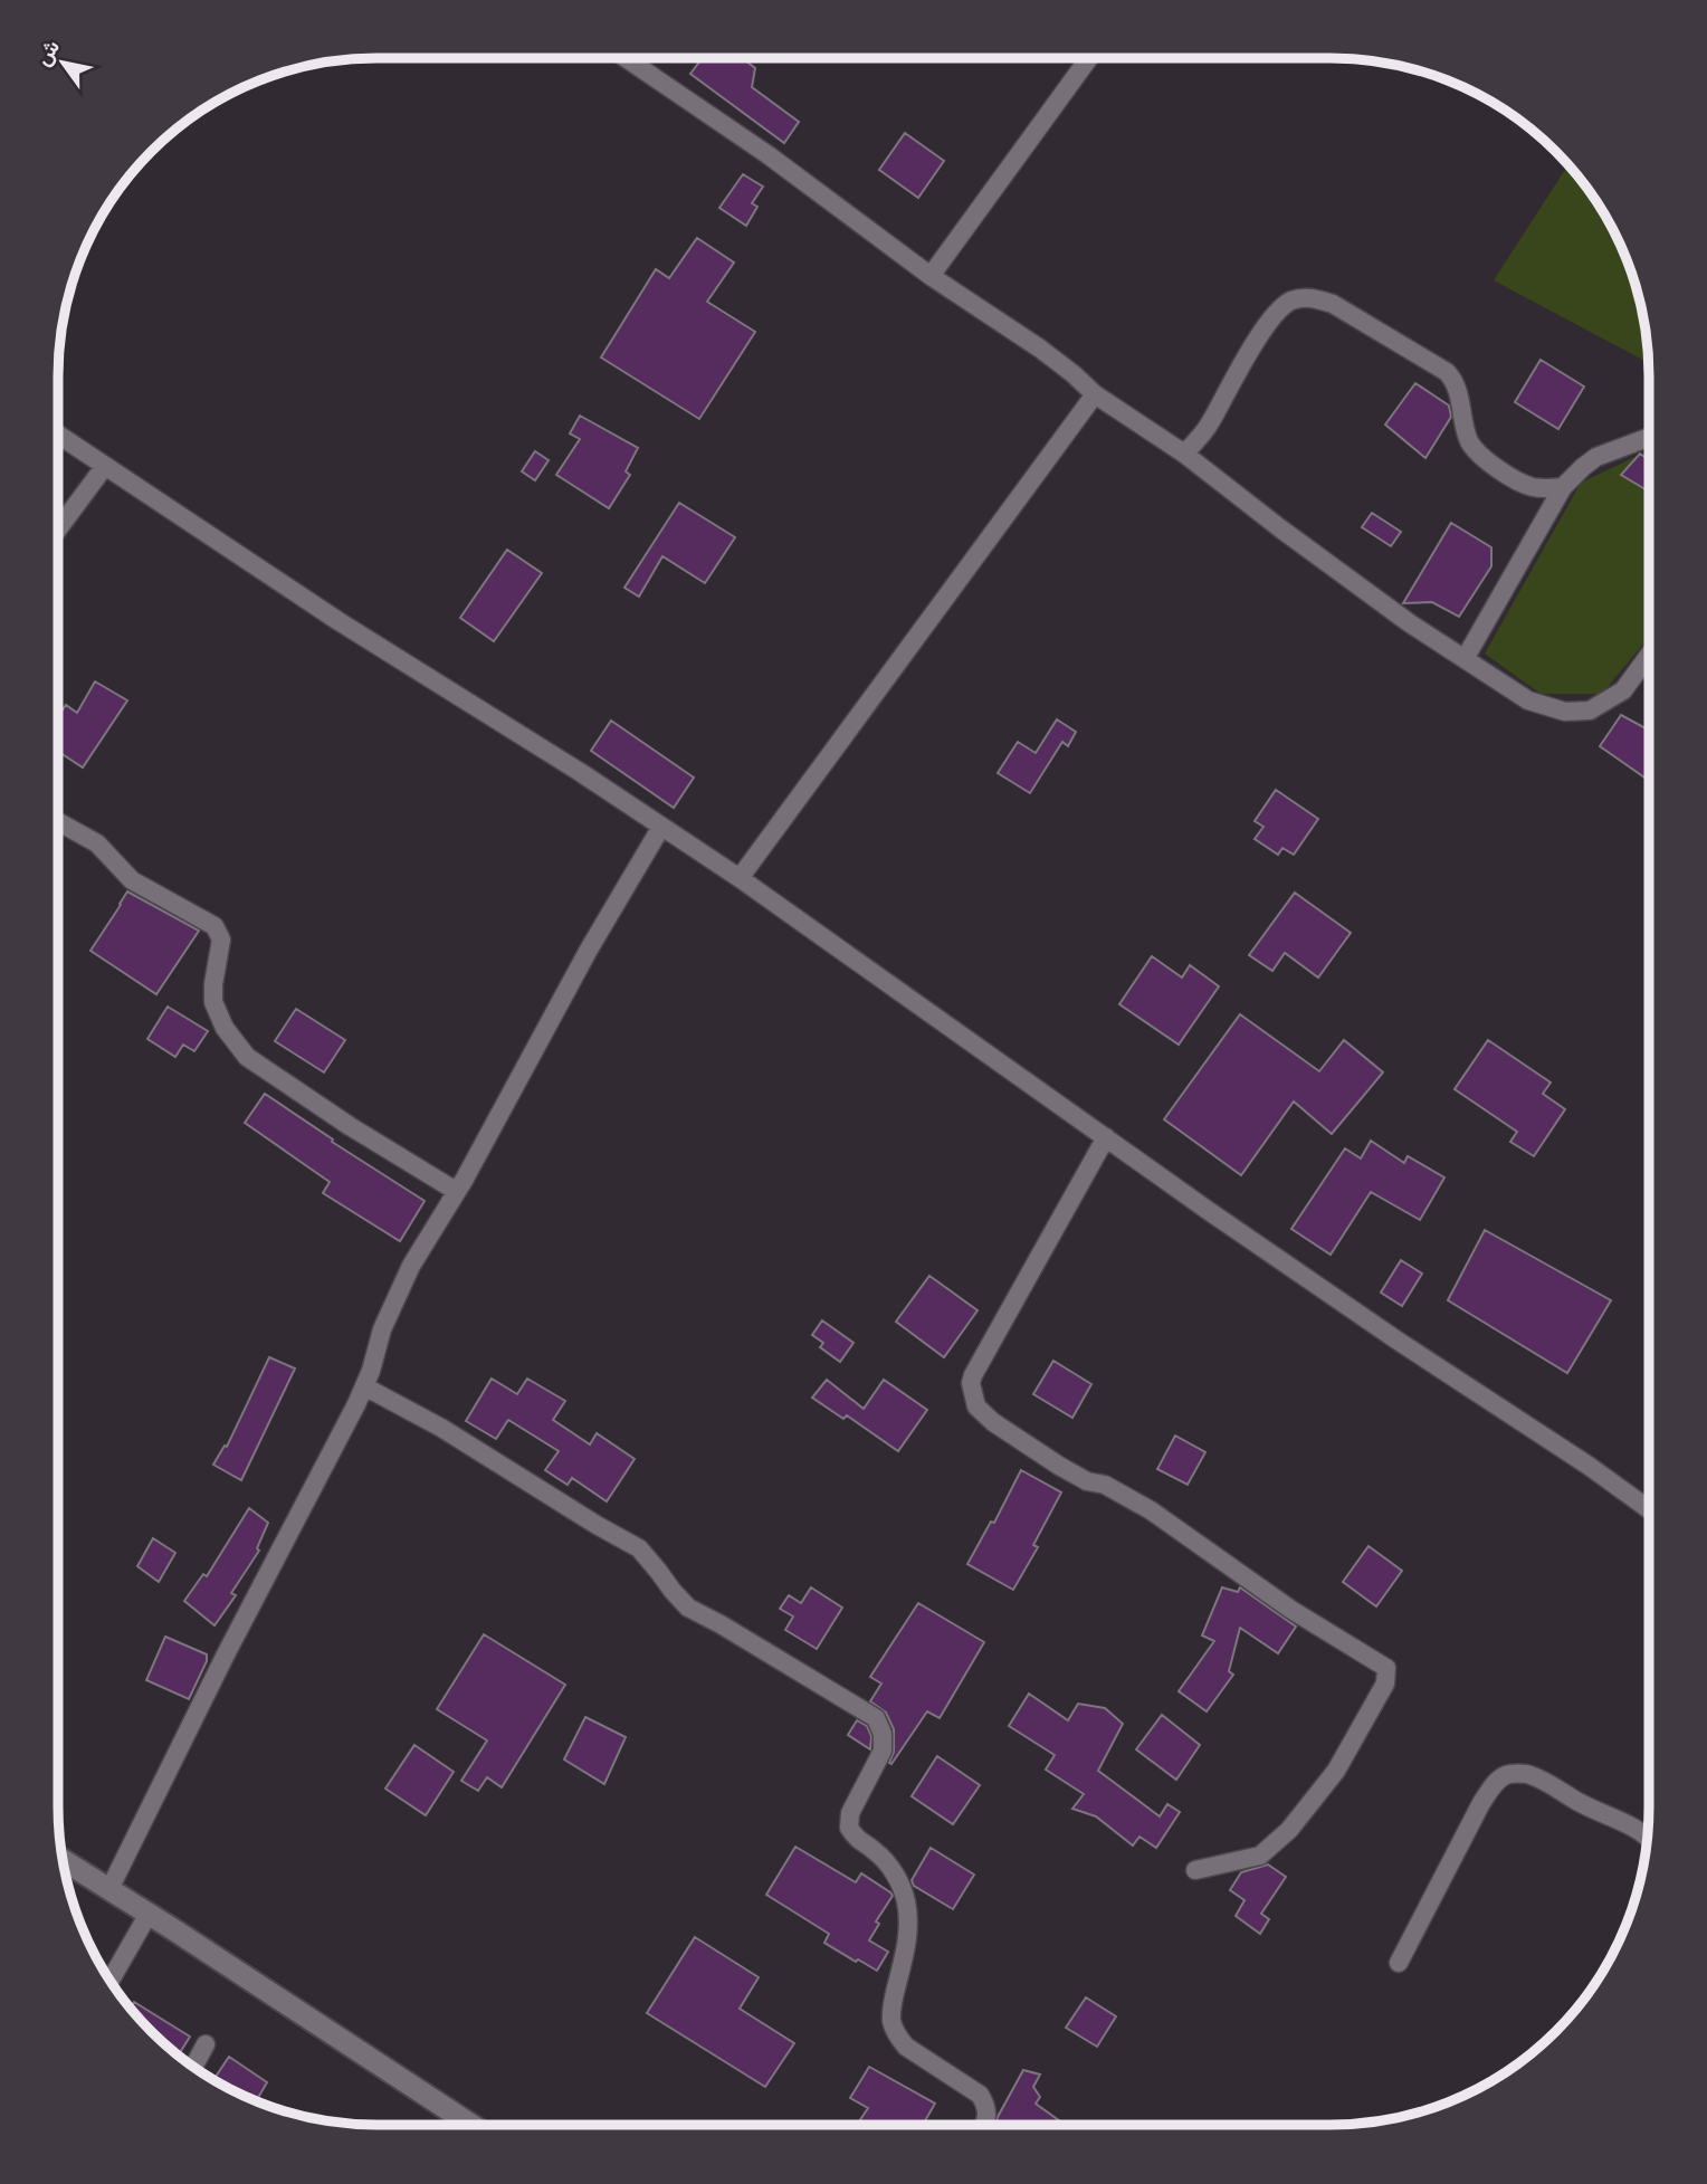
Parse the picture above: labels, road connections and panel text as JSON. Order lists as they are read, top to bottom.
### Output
{
  "north": "top left"
}
